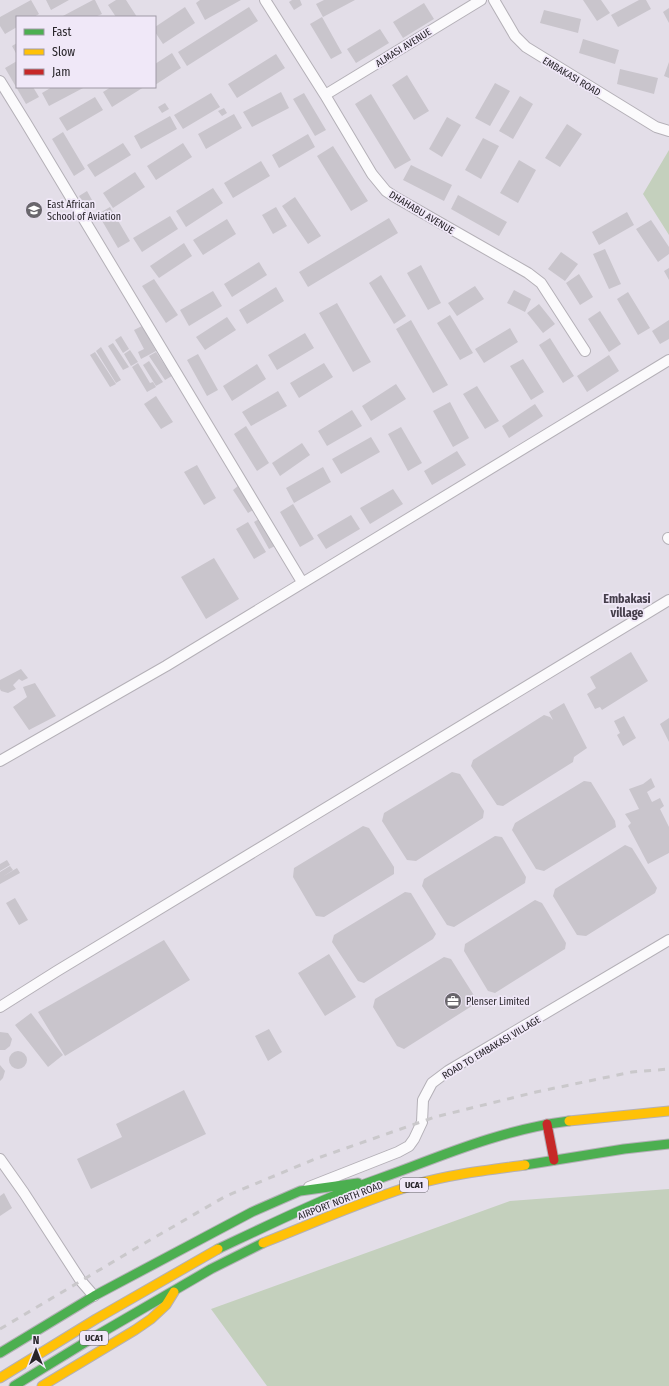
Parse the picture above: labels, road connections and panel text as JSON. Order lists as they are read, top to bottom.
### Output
{
  "streets": {
    "main road": ["UCA1", "AIRPORT NORTH ROAD"],
    "street": [
      "ALMASI AVENUE",
      "EMBAKASI ROAD",
      "DHAHABU AVENUE",
      "ROAD TO EMBAKASI VILLAGE"
    ]
  },
  "crossings": [
    ["ALMASI AVENUE", "DHAHABU AVENUE"],
    ["ROAD TO EMBAKASI VILLAGE", "AIRPORT NORTH ROAD"]
  ],
  "districts": ["Embakasi village"],
  "places": {
    "school or university": ["East African School of Aviation"],
    "office": ["Plenser Limited"]
  },
  "legend": ["Fast", "Slow", "Jam"],
  "north": "top"
}
